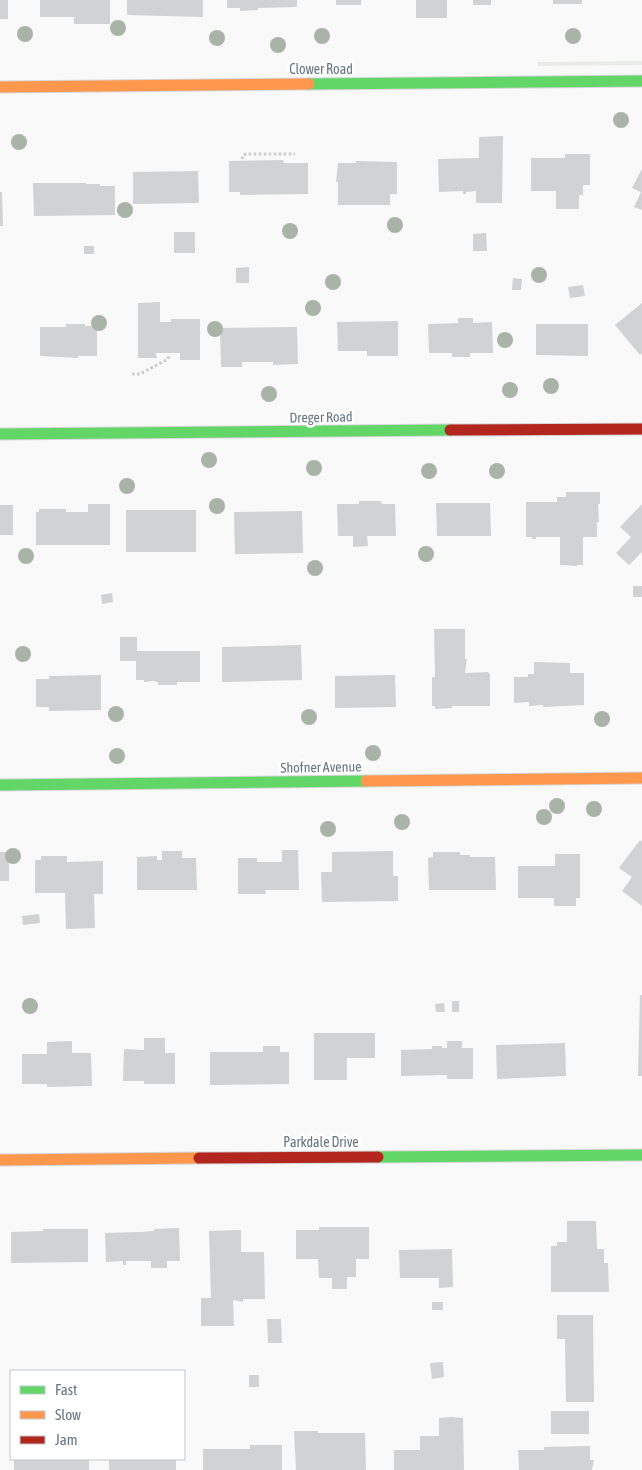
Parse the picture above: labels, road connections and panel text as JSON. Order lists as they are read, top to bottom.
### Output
{
  "streets": {
    "street": [
      "Clower Road",
      "Dreger Road",
      "Shofner Avenue",
      "Parkdale Drive"
    ]
  },
  "legend": ["Fast", "Slow", "Jam"]
}
